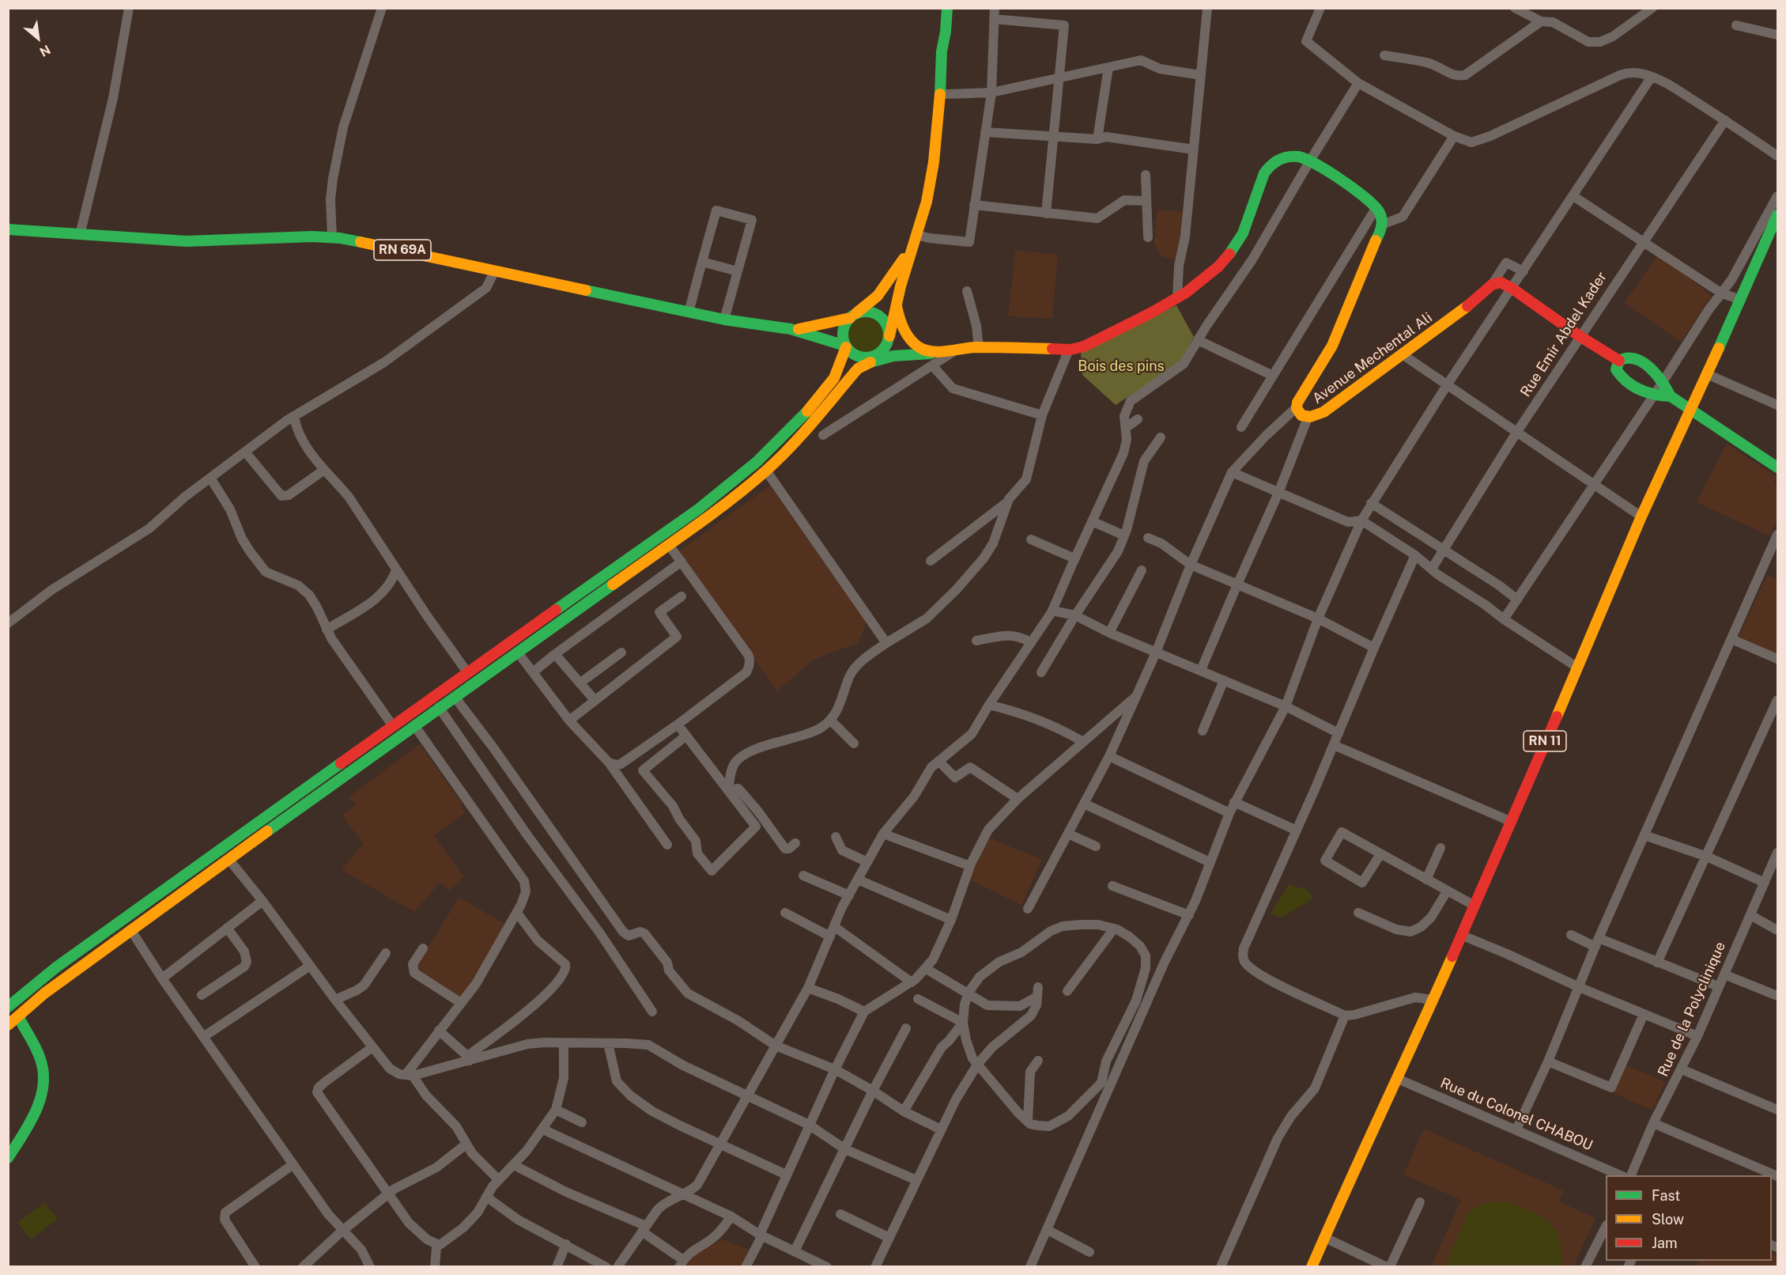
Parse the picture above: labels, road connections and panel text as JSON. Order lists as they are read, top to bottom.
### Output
{
  "streets": {
    "main road": ["RN 69A", "Avenue Mechental Ali", "RN 11"],
    "street": ["Rue Emir Abdel Kader", "Rue de la Polyclinique", "Rue du Colonel CHABOU"]
  },
  "crossings": [
    ["RN 11", "Rue du Colonel CHABOU"]
  ],
  "parks": ["Bois des pins"],
  "legend": ["Fast", "Slow", "Jam"],
  "north": "bottom right"
}
